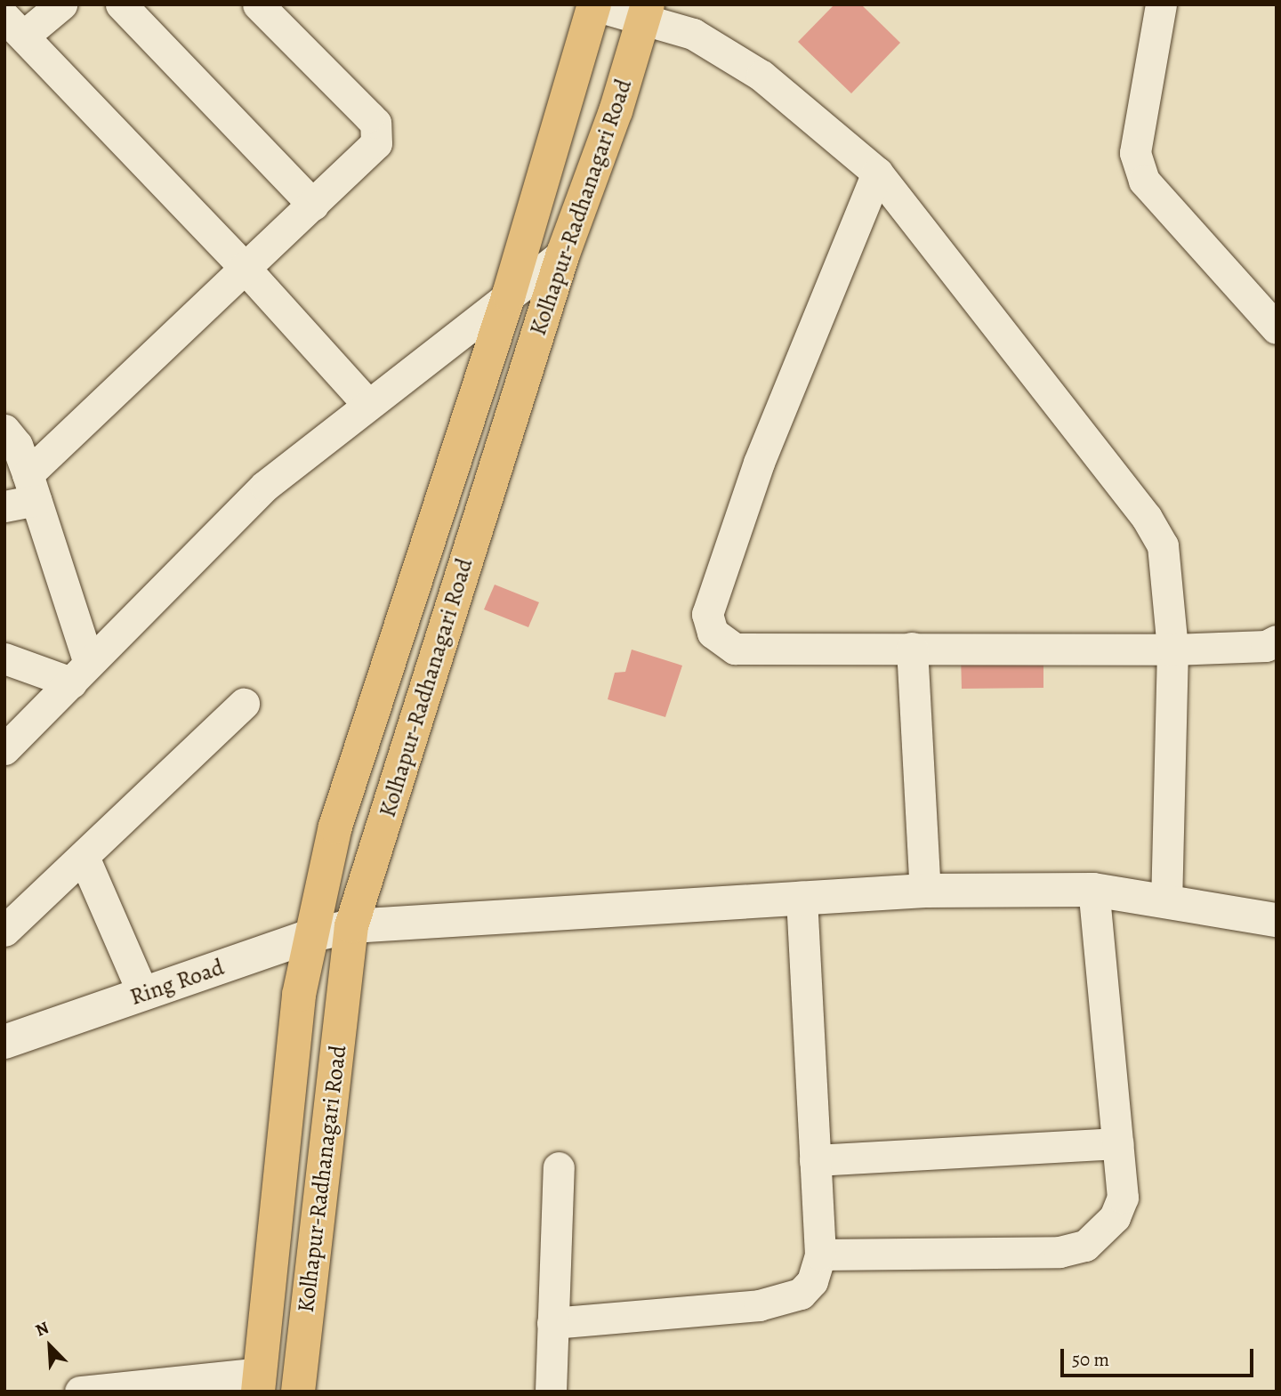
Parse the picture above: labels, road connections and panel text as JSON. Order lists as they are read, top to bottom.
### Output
{
  "streets": {
    "main road": ["Kolhapur-Radhanagari Road", "Ring Road"]
  },
  "crossings": [
    ["Kolhapur-Radhanagari Road", "Ring Road"]
  ],
  "scale_bar": "50 m",
  "north": "top left"
}
